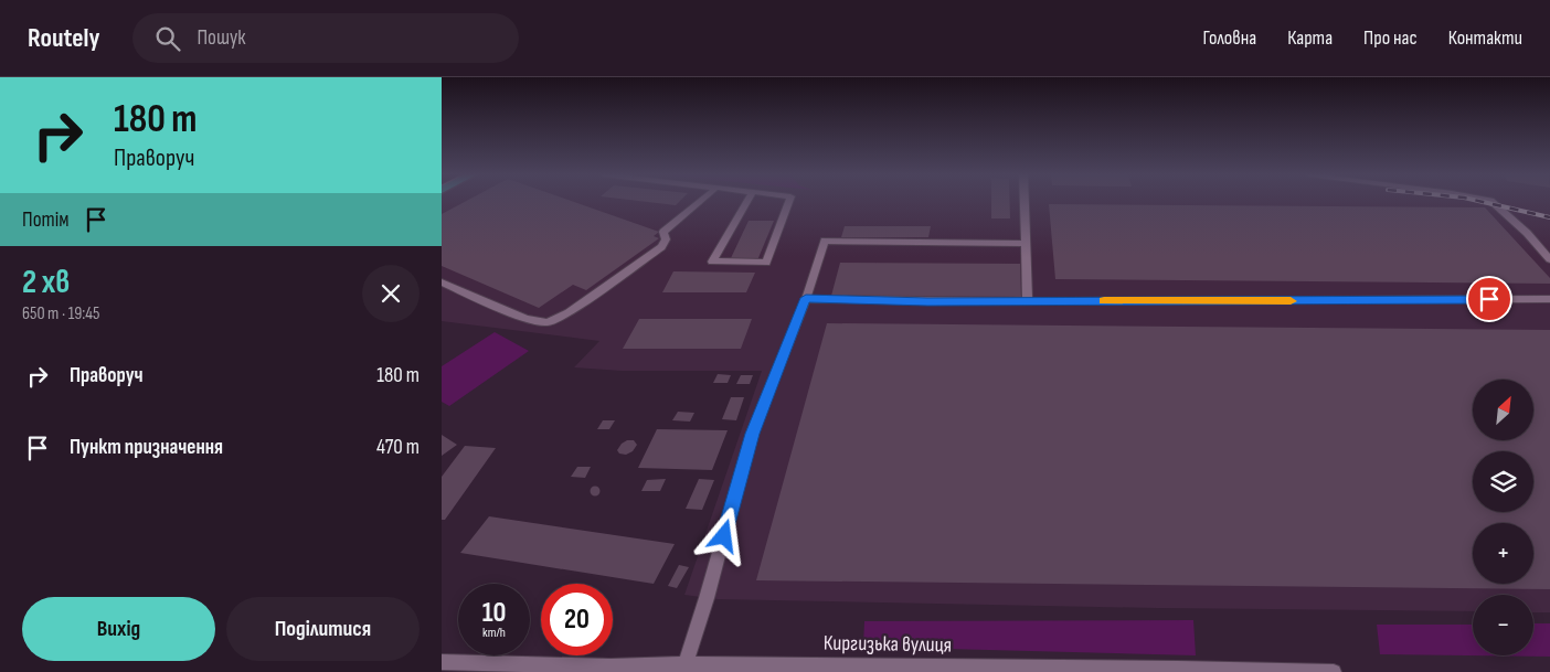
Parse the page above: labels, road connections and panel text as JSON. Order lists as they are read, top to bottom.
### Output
{
  "streets": {
    "street": ["Киргизька вулиця"]
  },
  "north": "top right",
  "page": {
    "header": "Routely",
    "search": "Пошук",
    "nav": [
      "Головна",
      "Карта",
      "Про нас",
      "Контакти"
    ],
    "turn": ["180 m", "Праворуч"],
    "then": "Потім",
    "heading": ["2 хв", "650 m · 19:45"],
    "list": [
      {
        "name": "Праворуч",
        "value": "180 m"
      },
      {
        "name": "Пункт призначення",
        "value": "470 m"
      }
    ],
    "map_buttons": ["+", "−"],
    "speed": "10 km/h",
    "limit": "20",
    "buttons": ["Вихід", "Поділитися"]
  }
}
